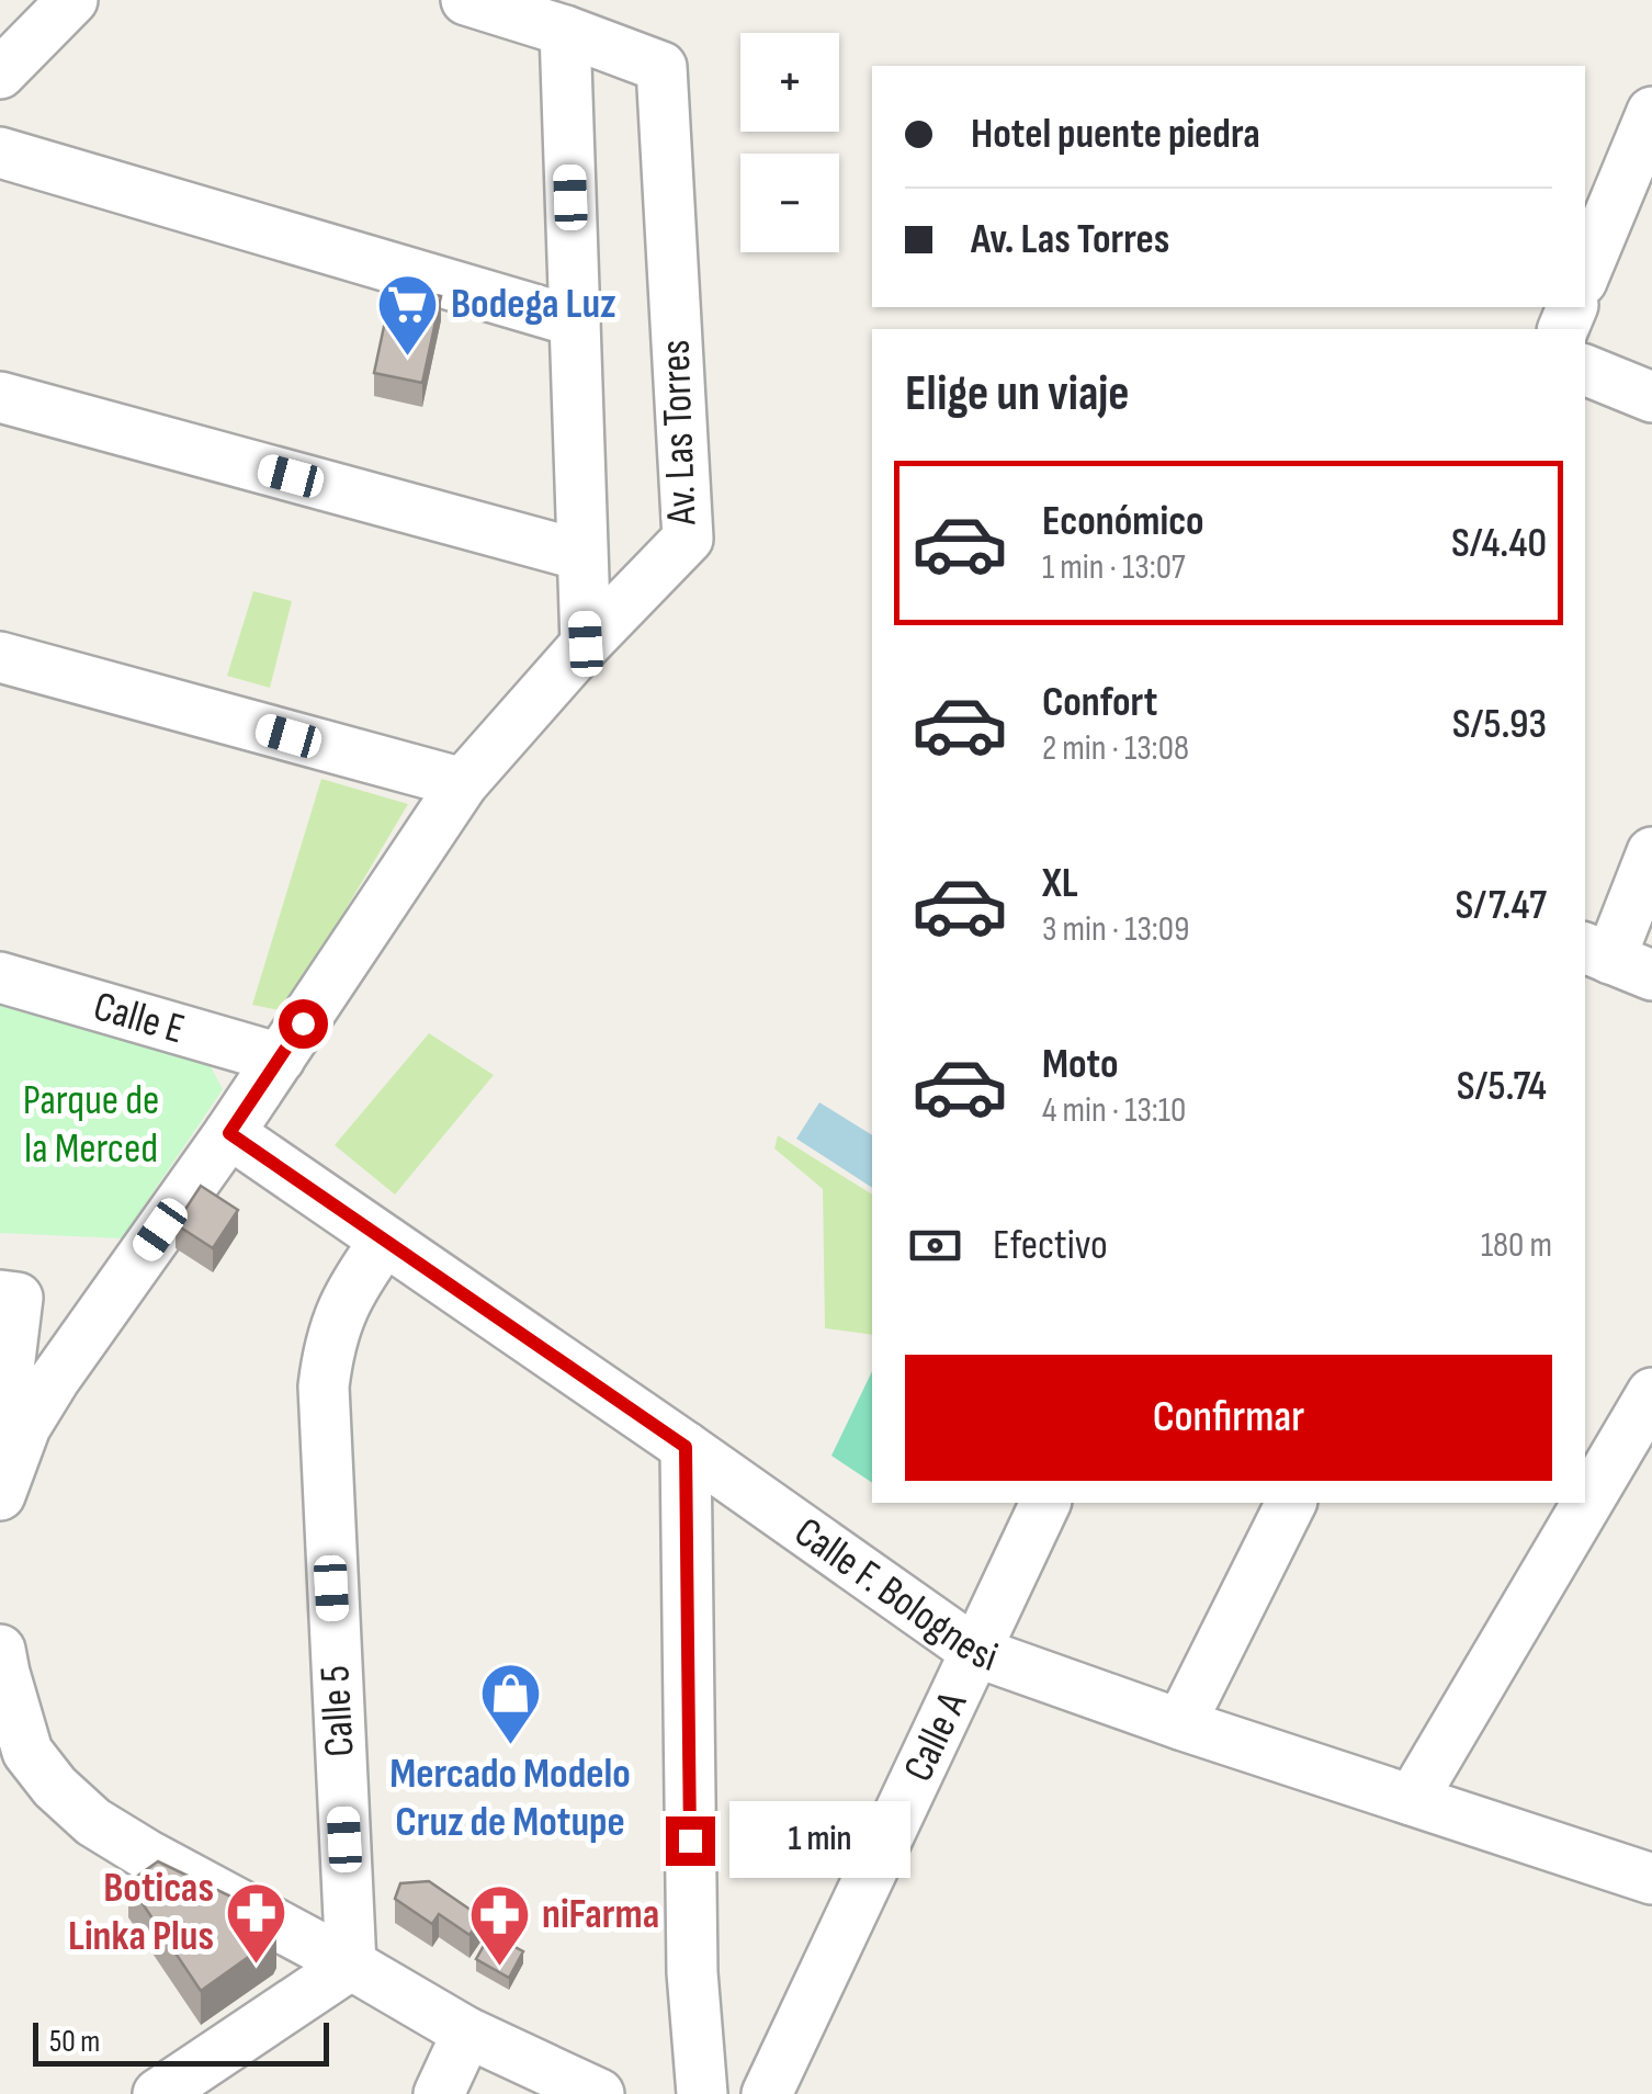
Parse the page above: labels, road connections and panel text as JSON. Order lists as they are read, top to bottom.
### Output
{
  "streets": {
    "street": [
      "Av. Las Torres",
      "Calle E",
      "Calle F. Bolognesi",
      "Calle 5",
      "Calle A"
    ]
  },
  "crossings": [
    ["Calle F. Bolognesi", "Calle 5"],
    ["Calle F. Bolognesi", "Calle A"]
  ],
  "parks": ["Parque de la Merced"],
  "places": {
    "supermarket": ["Bodega Luz"],
    "shop": ["Mercado Modelo Cruz de Motupe"],
    "pharmacy": ["Boticas Linka Plus", "niFarma"]
  },
  "scale_bar": "50 m",
  "page": {
    "map_buttons": ["+", "−"],
    "banner": ["Hotel puente piedra", "Av. Las Torres"],
    "heading": "Elige un viaje",
    "list": [
      {
        "name": "Económico",
        "note": "1 min · 13:07",
        "value": "S/4.40"
      },
      {
        "name": "Confort",
        "note": "2 min · 13:08",
        "value": "S/5.93"
      },
      {
        "name": "XL",
        "note": "3 min · 13:09",
        "value": "S/7.47"
      },
      {
        "name": "Moto",
        "note": "4 min · 13:10",
        "value": "S/5.74"
      }
    ],
    "pay": ["Efectivo", "180 m"],
    "buttons": "Confirmar",
    "bubble": "1 min",
    "scale": "50 m"
  }
}
